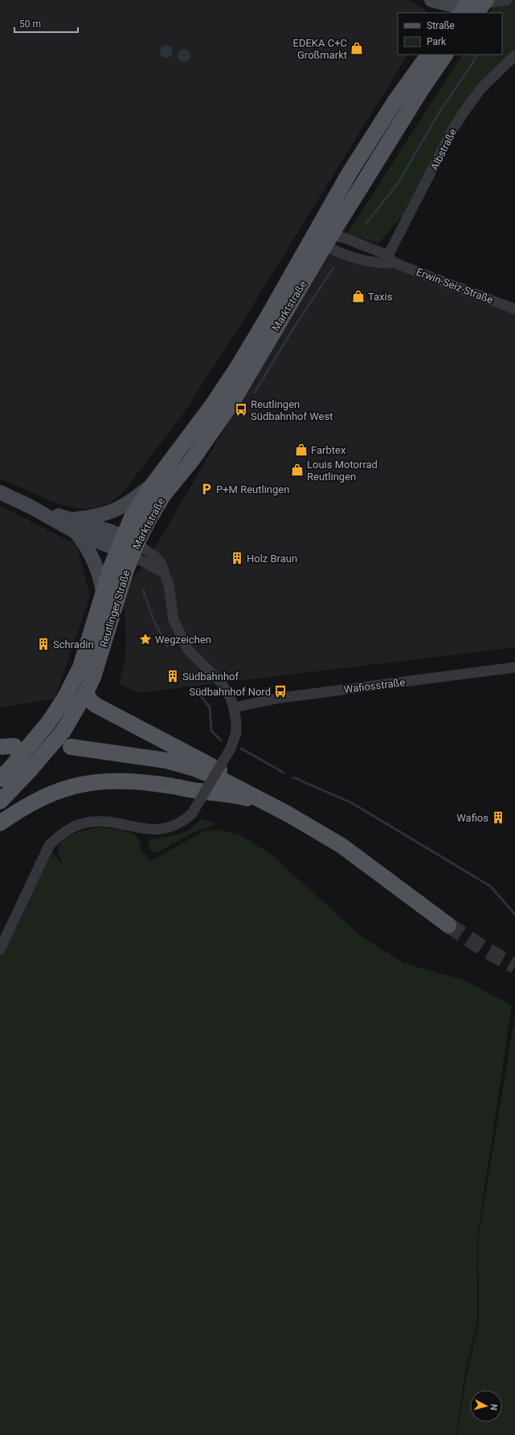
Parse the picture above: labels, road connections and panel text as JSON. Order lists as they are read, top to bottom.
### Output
{
  "streets": {
    "main road": ["Marktstraße", "Reutlinger Straße"],
    "street": ["Albstraße", "Erwin-Seiz-Straße", "Wafiosstraße"]
  },
  "crossings": [
    ["Albstraße", "Erwin-Seiz-Straße"],
    ["Erwin-Seiz-Straße", "Marktstraße"],
    ["Marktstraße", "Reutlinger Straße"]
  ],
  "places": {
    "shop": [
      "EDEKA C+C Großmarkt",
      "Taxis",
      "Farbtex",
      "Louis Motorrad Reutlingen"
    ],
    "bus stop": ["Reutlingen Südbahnhof West", "Südbahnhof Nord"],
    "parking": ["P+M Reutlingen"],
    "building": [
      "Holz Braun",
      "Schradin",
      "Südbahnhof",
      "Wafios"
    ],
    "place": ["Wegzeichen"]
  },
  "legend": ["Straße", "Park"],
  "scale_bar": "50 m",
  "north": "right"
}
